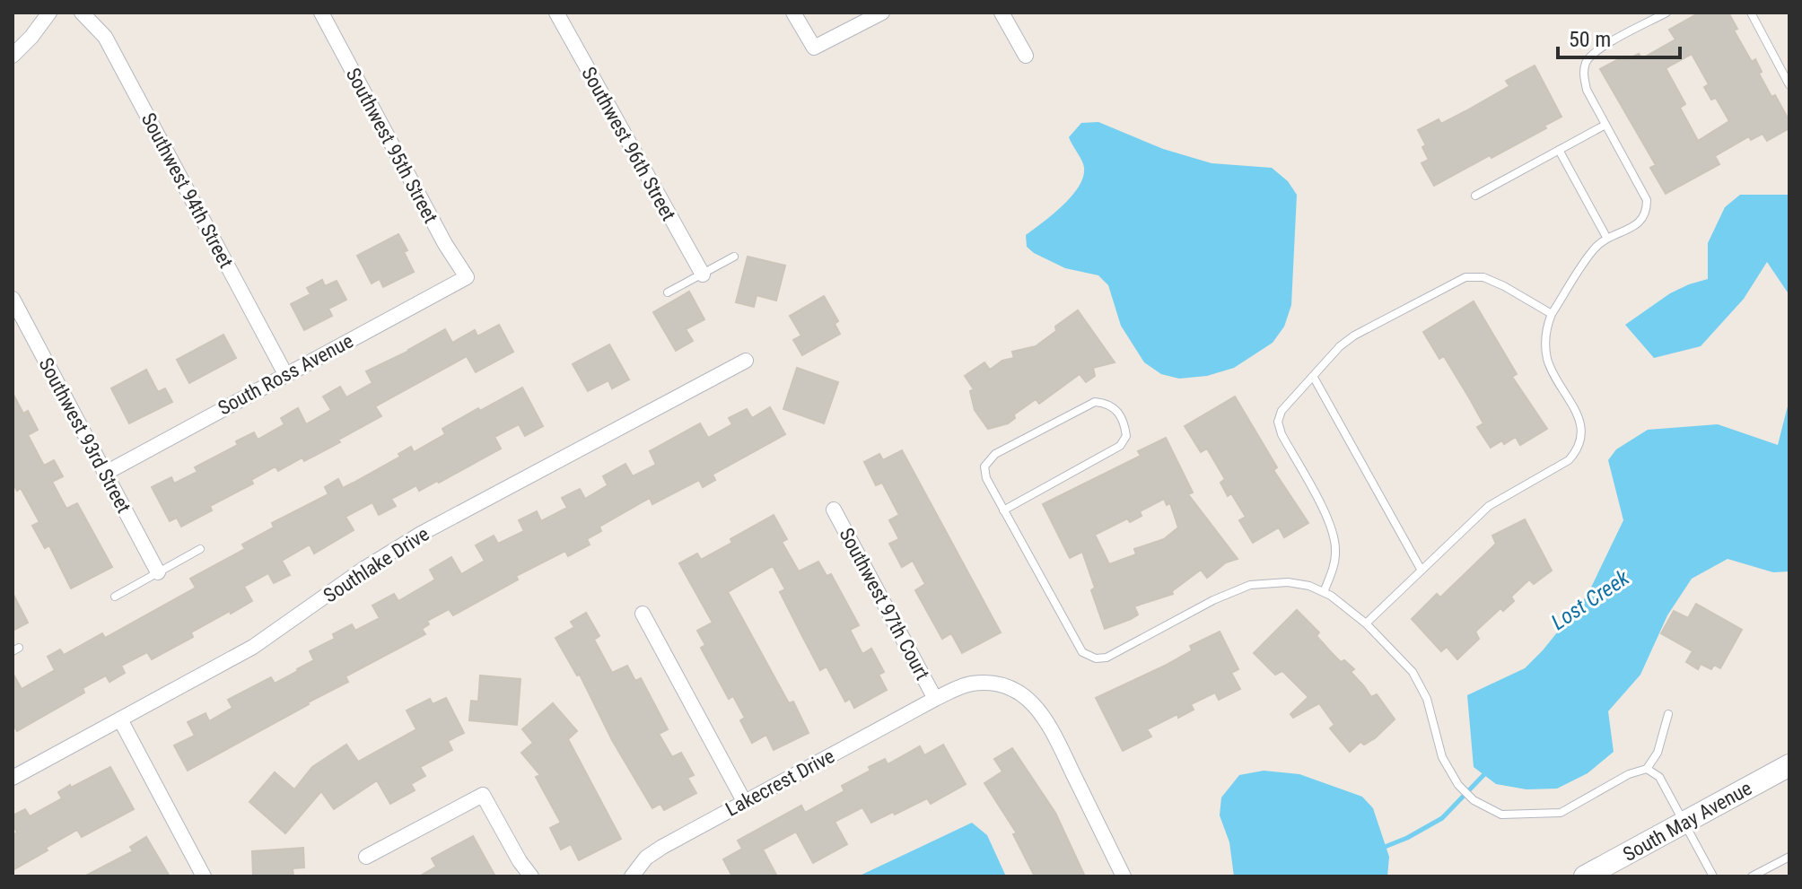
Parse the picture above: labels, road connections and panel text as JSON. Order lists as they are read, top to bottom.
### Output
{
  "streets": {
    "main road": ["South May Avenue"],
    "street": [
      "Southwest 96th Street",
      "Southwest 95th Street",
      "Southwest 94th Street",
      "South Ross Avenue",
      "Southwest 93rd Street",
      "Southlake Drive",
      "Southwest 97th Court",
      "Lakecrest Drive"
    ]
  },
  "crossings": [
    ["Southwest 95th Street", "South Ross Avenue"],
    ["Southwest 94th Street", "South Ross Avenue"],
    ["South Ross Avenue", "Southwest 93rd Street"],
    ["Southwest 97th Court", "Lakecrest Drive"]
  ],
  "water": ["Lost Creek"],
  "scale_bar": "50 m"
}
